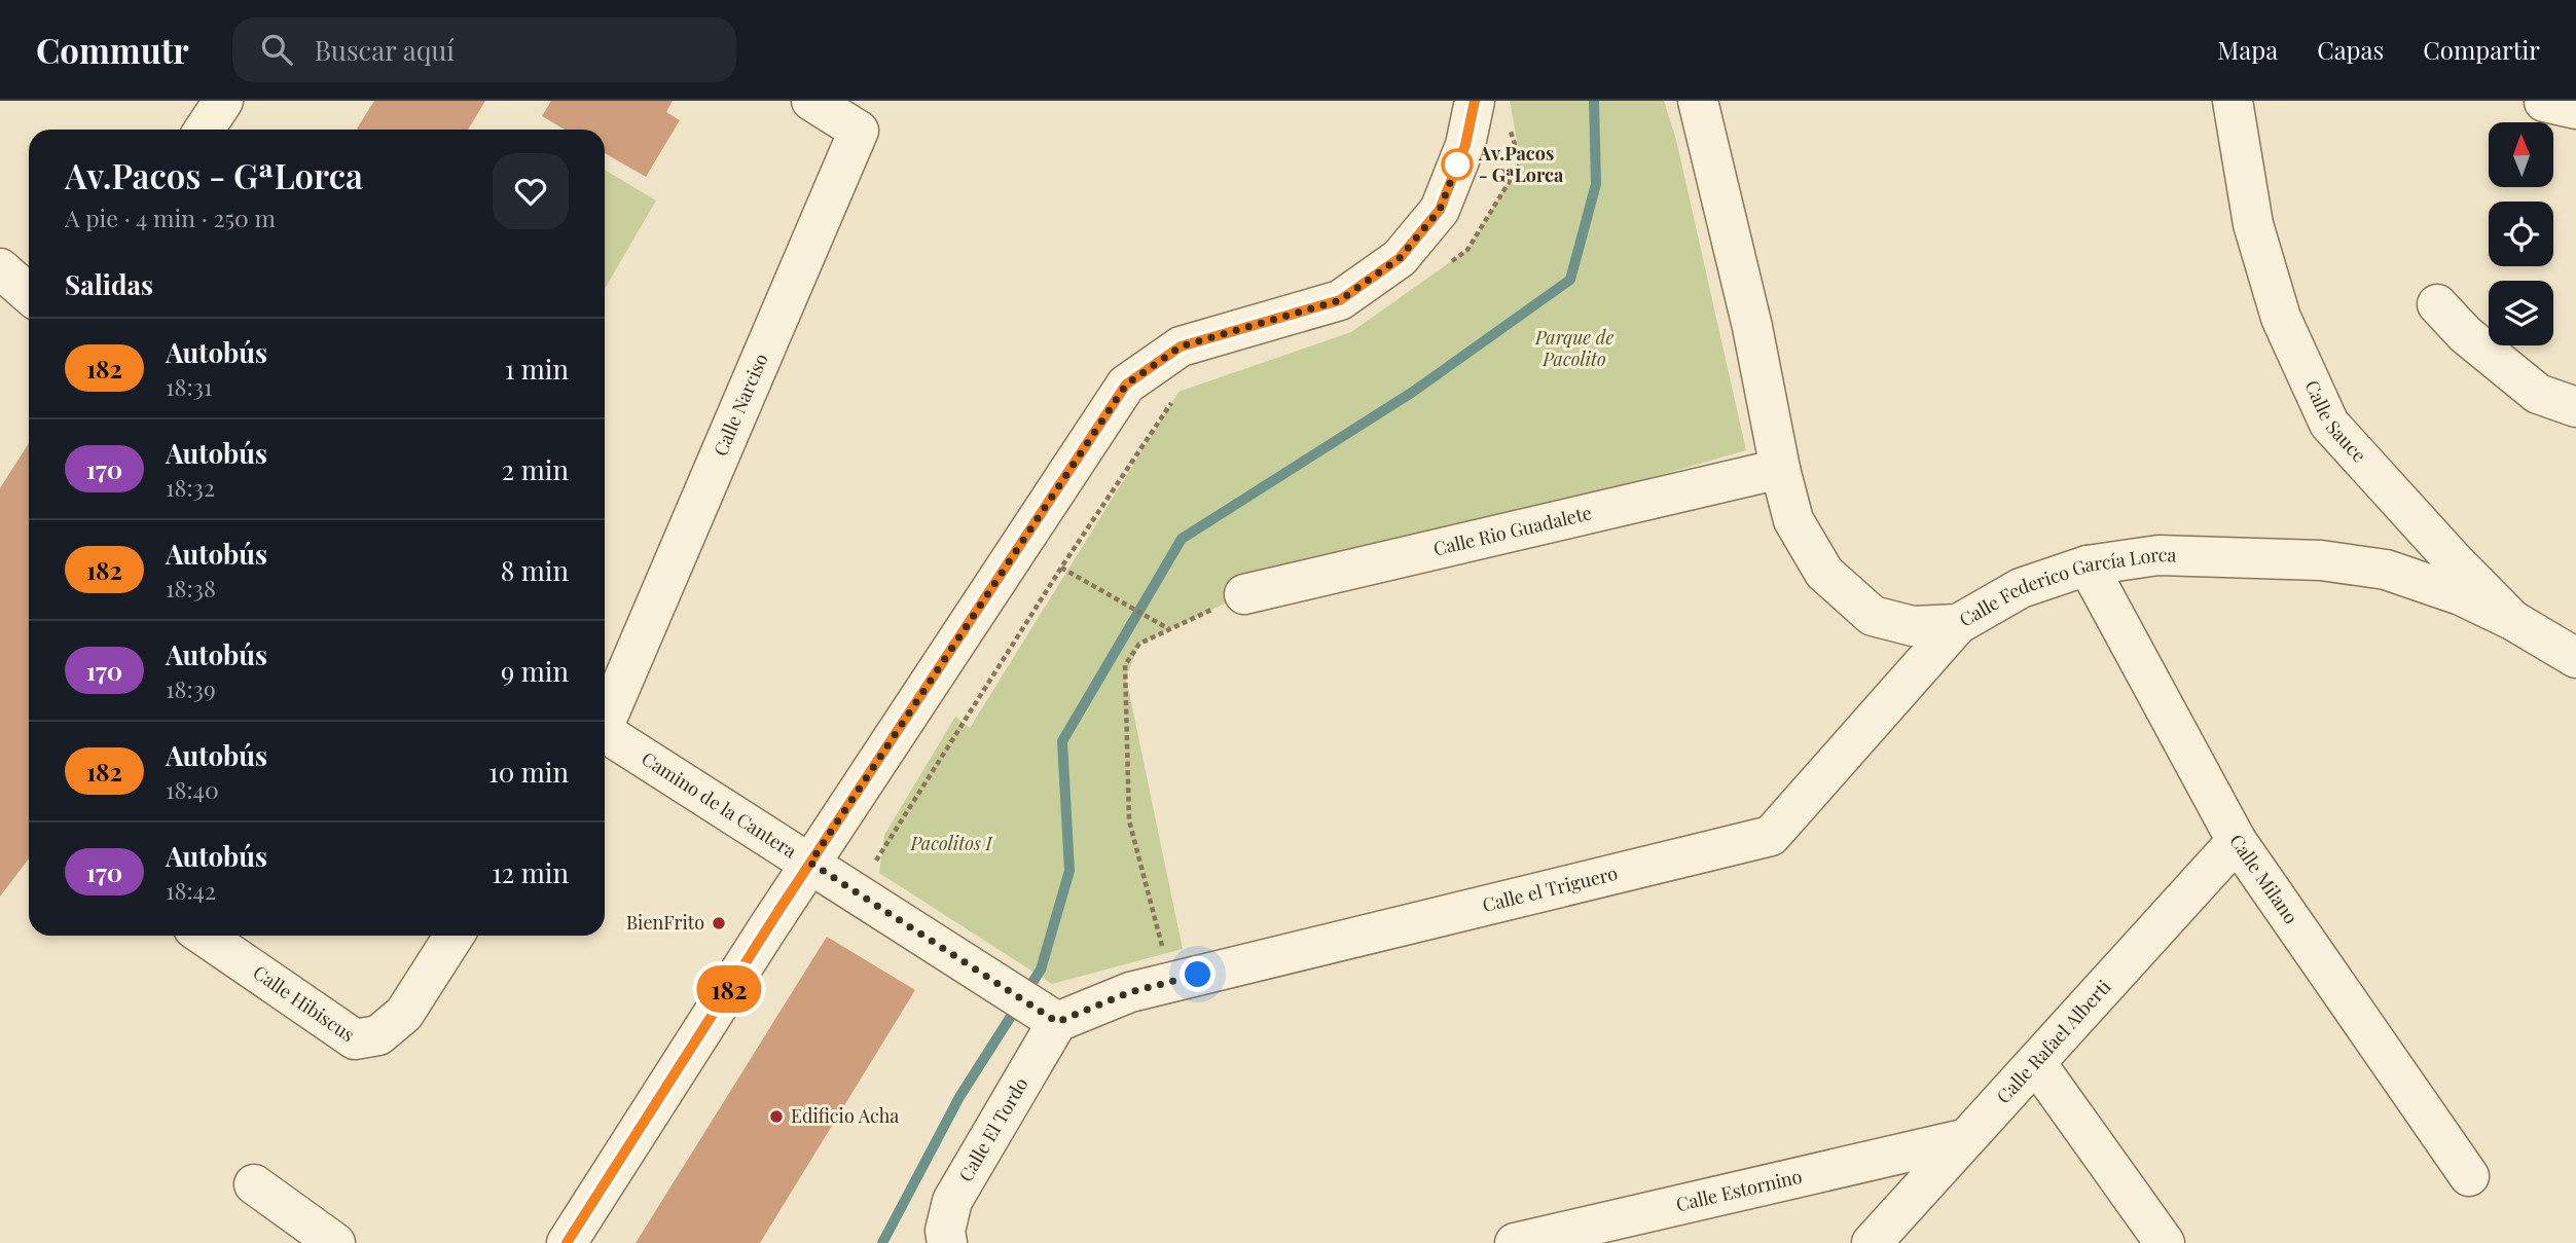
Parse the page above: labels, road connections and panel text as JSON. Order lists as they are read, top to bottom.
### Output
{
  "streets": {
    "street": [
      "Calle Narciso",
      "Calle Sauce",
      "Calle Rio Guadalete",
      "Calle Federico García Lorca",
      "Camino de la Cantera",
      "Calle Milano",
      "Calle el Triguero",
      "Calle Hibiscus",
      "Calle Rafael Alberti",
      "Calle El Tordo",
      "Calle Estornino"
    ]
  },
  "crossings": [
    ["Calle Sauce", "Calle Federico García Lorca"],
    ["Calle Rio Guadalete", "Calle Federico García Lorca"],
    ["Calle Federico García Lorca", "Calle Milano"],
    ["Calle Federico García Lorca", "Calle el Triguero"],
    ["Camino de la Cantera", "Calle el Triguero"],
    ["Camino de la Cantera", "Calle El Tordo"],
    ["Calle Milano", "Calle Rafael Alberti"],
    ["Calle el Triguero", "Calle El Tordo"],
    ["Calle Rafael Alberti", "Calle Estornino"]
  ],
  "parks": ["Parque de Pacolito", "Pacolitos I"],
  "places": ["Av.Pacos - GªLorca", "BienFrito", "Edificio Acha"],
  "lines": ["bus line 182"],
  "north": "top",
  "page": {
    "header": "Commutr",
    "search": "Buscar aquí",
    "nav": ["Mapa", "Capas", "Compartir"],
    "on_map": "182",
    "heading": [
      ["Av.Pacos - GªLorca", "A pie · 4 min · 250 m"],
      "Salidas"
    ],
    "list": [
      {
        "mark": "182",
        "name": "Autobús",
        "note": "18:31",
        "value": "1 min"
      },
      {
        "mark": "170",
        "name": "Autobús",
        "note": "18:32",
        "value": "2 min"
      },
      {
        "mark": "182",
        "name": "Autobús",
        "note": "18:38",
        "value": "8 min"
      },
      {
        "mark": "170",
        "name": "Autobús",
        "note": "18:39",
        "value": "9 min"
      },
      {
        "mark": "182",
        "name": "Autobús",
        "note": "18:40",
        "value": "10 min"
      },
      {
        "mark": "170",
        "name": "Autobús",
        "note": "18:42",
        "value": "12 min"
      }
    ]
  }
}
